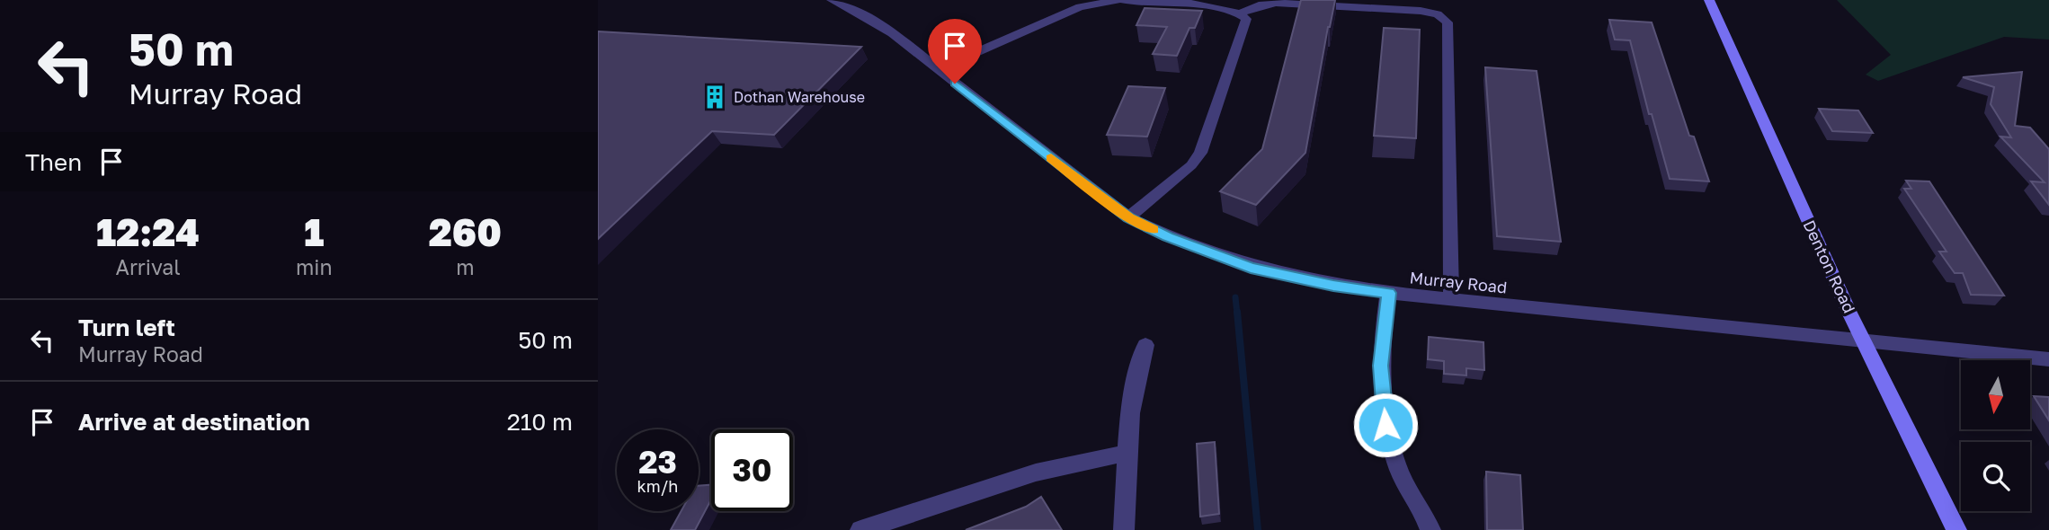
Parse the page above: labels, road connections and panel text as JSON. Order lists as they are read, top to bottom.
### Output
{
  "streets": {
    "street": ["Denton Road", "Murray Road"]
  },
  "crossings": [
    ["Denton Road", "Murray Road"]
  ],
  "places": {
    "building": ["Dothan Warehouse"]
  },
  "north": "bottom",
  "page": {
    "turn": ["50 m", "Murray Road"],
    "then": "Then",
    "eta": [
      "12:24",
      "Arrival",
      "1",
      "min",
      "260",
      "m"
    ],
    "list": [
      {
        "name": "Turn left",
        "note": "Murray Road",
        "value": "50 m"
      },
      {
        "name": "Arrive at destination",
        "value": "210 m"
      }
    ],
    "speed": "23 km/h",
    "limit": "30"
  }
}
